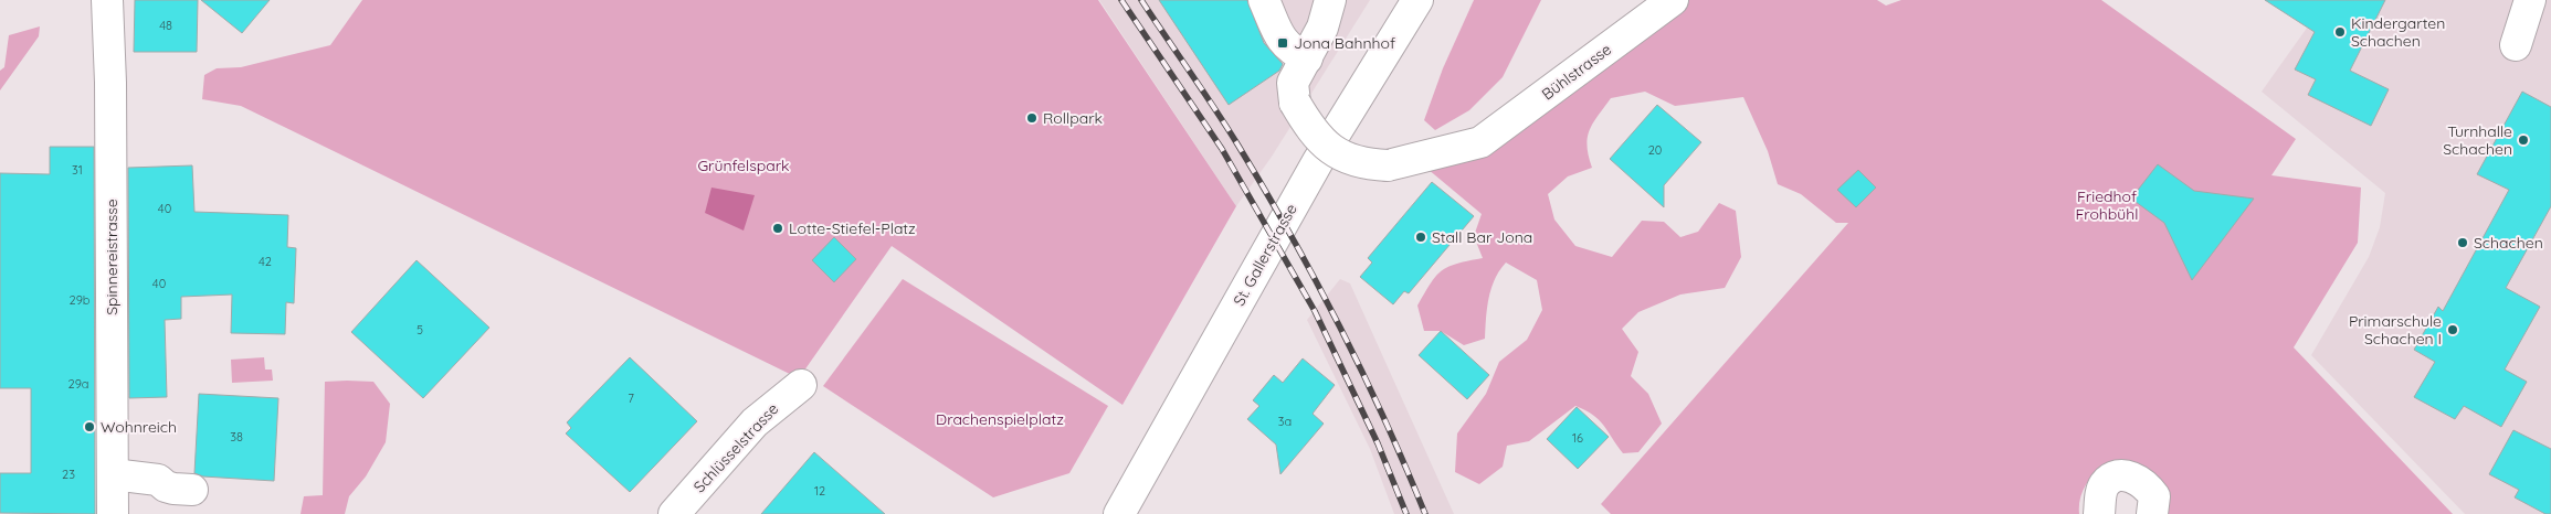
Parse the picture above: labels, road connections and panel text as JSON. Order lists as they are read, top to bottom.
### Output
{
  "streets": {
    "street": [
      "Bühlstrasse",
      "St. Gallerstrasse",
      "Spinnereistrasse",
      "Schlüsselstrasse"
    ]
  },
  "parks": ["Grünfelspark", "Friedhof Frohbühl", "Drachenspielplatz"],
  "places": {
    "other": [
      "Kindergarten Schachen",
      "Rollpark",
      "Turnhalle Schachen",
      "Lotte-Stiefel-Platz",
      "Stall Bar Jona",
      "Schachen",
      "Primarschule Schachen I",
      "Wohnreich"
    ],
    "transit": ["Jona Bahnhof"]
  },
  "house_numbers": [
    "48",
    "20",
    "31",
    "40",
    "42",
    "40",
    "29b",
    "5",
    "29a",
    "7",
    "3a",
    "38",
    "16",
    "23",
    "12"
  ]
}
